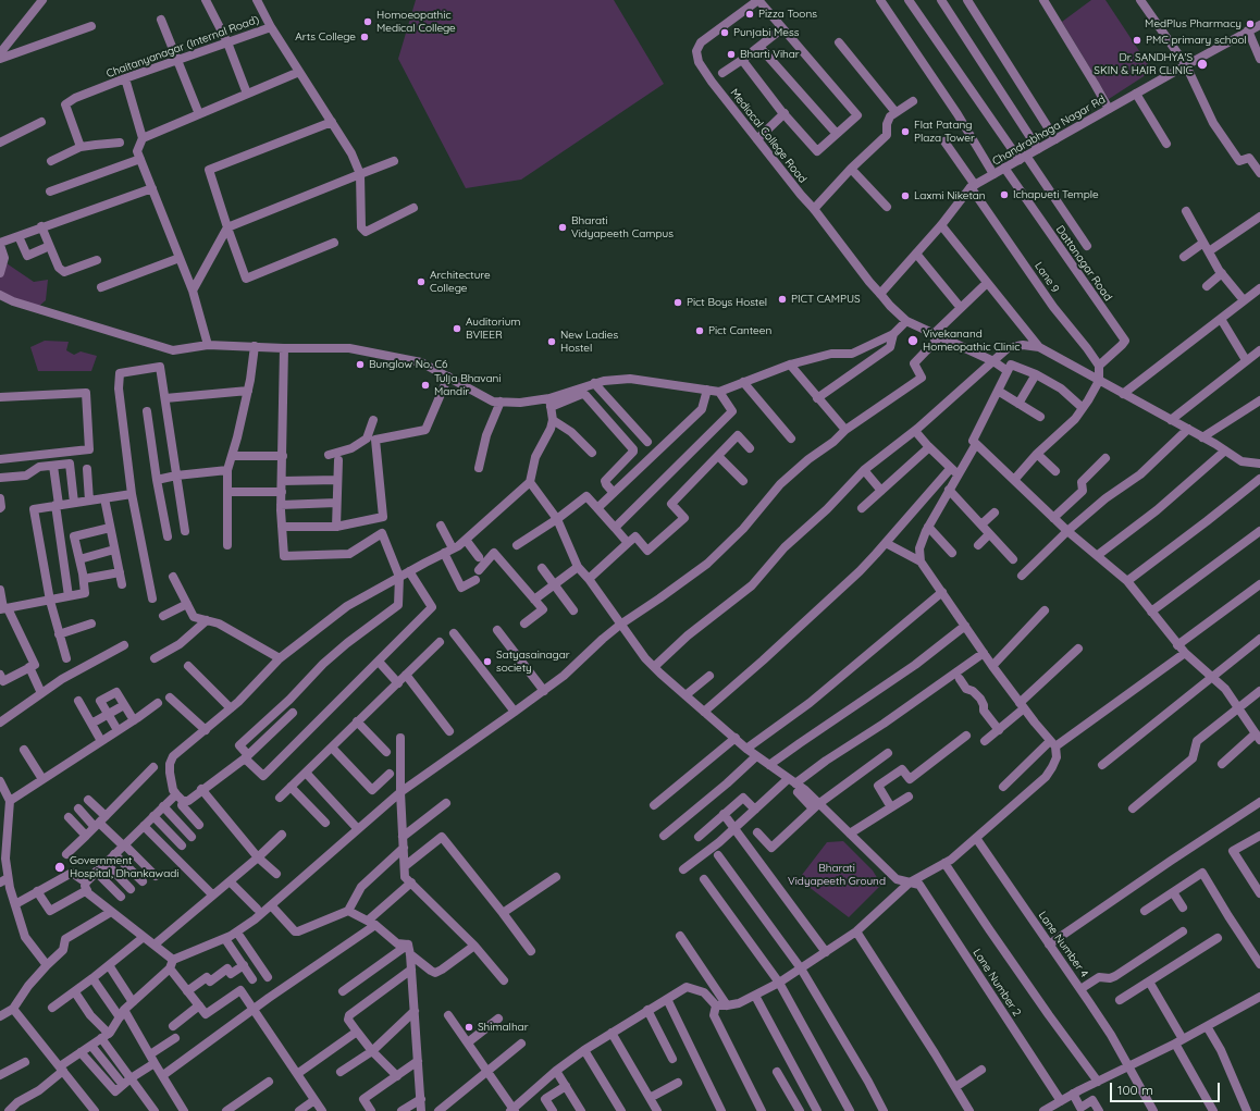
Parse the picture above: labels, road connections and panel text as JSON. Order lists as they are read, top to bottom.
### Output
{
  "streets": {
    "street": [
      "Chaitanyanagar (Internal Road)",
      "Chandrabhaga Nagar Rd",
      "Mediacal College Road",
      "Dattanagar Road",
      "Lane 9",
      "Lane Number 4",
      "Lane Number 2"
    ]
  },
  "crossings": [
    ["Chandrabhaga Nagar Rd", "Mediacal College Road"],
    ["Chandrabhaga Nagar Rd", "Dattanagar Road"],
    ["Chandrabhaga Nagar Rd", "Lane 9"],
    ["Dattanagar Road", "Lane 9"]
  ],
  "parks": ["Bharati Vidyapeeth Ground"],
  "places": [
    "Pizza Toons",
    "Homoeopathic Medical College",
    "MedPlus Pharmacy",
    "Punjabi Mess",
    "Arts College",
    "PMC primary school",
    "Bharti Vihar",
    "Dr. SANDHYA'S SKIN & HAIR CLINIC",
    "Flat Patang Plaza Tower",
    "Ichapueti Temple",
    "Laxmi Niketan",
    "Bharati Vidyapeeth Campus",
    "Architecture College",
    "PICT CAMPUS",
    "Pict Boys Hostel",
    "Auditorium BVIEER",
    "Pict Canteen",
    "Vivekanand Homeopathic Clinic",
    "New Ladies Hostel",
    "Bunglow No. C6",
    "Tulja Bhavani Mandir",
    "Satyasainagar society",
    "Government Hospital, Dhankawadi",
    "Shimalhar"
  ],
  "scale_bar": "100 m"
}
